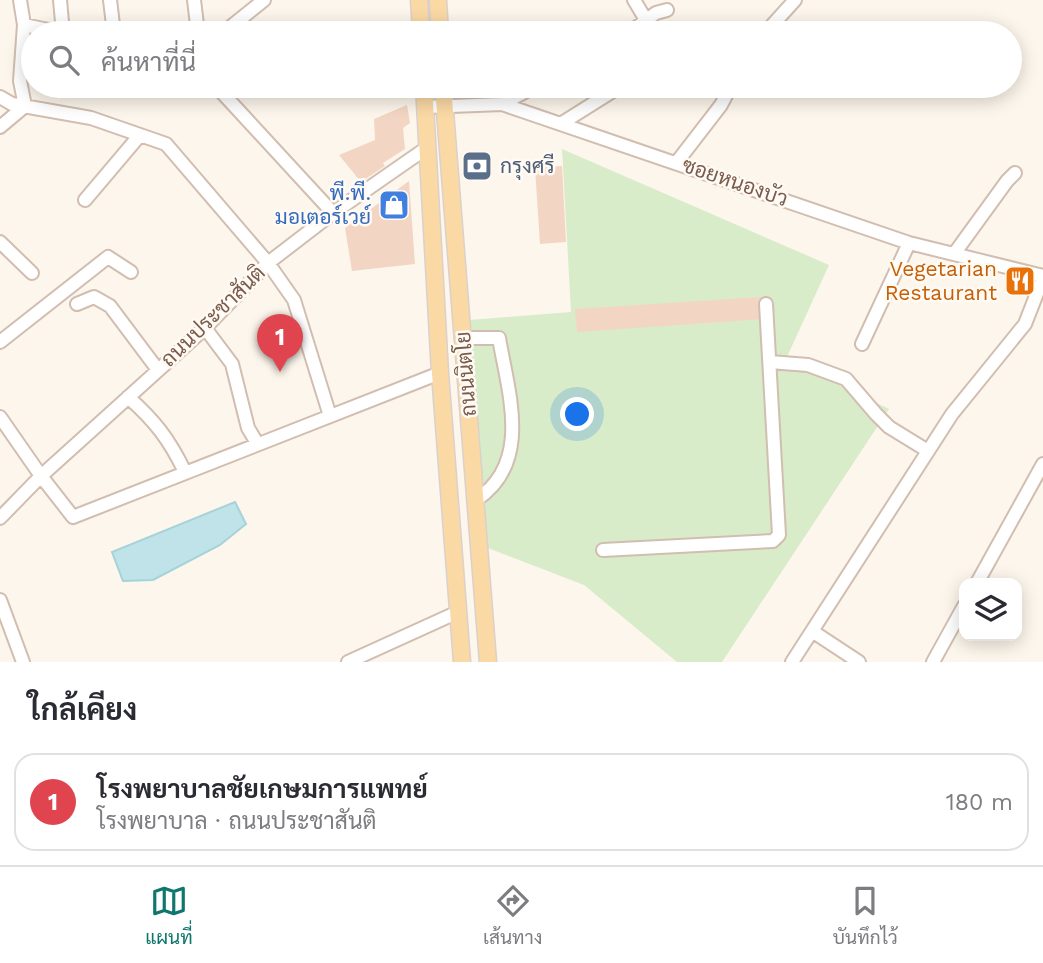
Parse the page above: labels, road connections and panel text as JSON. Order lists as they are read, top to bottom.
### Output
{
  "streets": {
    "main road": ["ถนนประชาสันติ", "ถนนนิตโย"],
    "street": ["ซอยหนองบัว"]
  },
  "crossings": [
    ["ซอยหนองบัว", "ถนนนิตโย"],
    ["ถนนประชาสันติ", "ถนนนิตโย"]
  ],
  "places": {
    "bank": ["กรุงศรี"],
    "shop": ["พี.พี. มอเตอร์เวย์"],
    "restaurant": ["Vegetarian Restaurant"]
  },
  "page": {
    "search": "ค้นหาที่นี่",
    "pins": "1",
    "heading": "ใกล้เคียง",
    "list": [
      {
        "mark": "1",
        "name": "โรงพยาบาลชัยเกษมการแพทย์",
        "note": "โรงพยาบาล · ถนนประชาสันติ",
        "value": "180 m"
      }
    ],
    "nav": ["แผนที่", "เส้นทาง", "บันทึกไว้"]
  }
}
